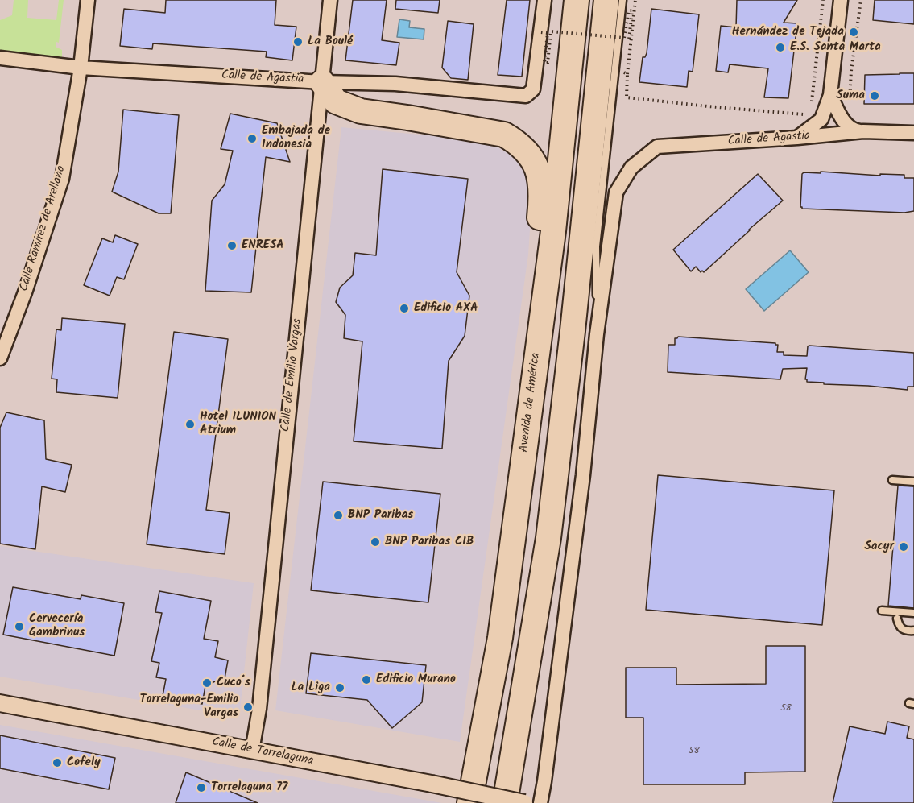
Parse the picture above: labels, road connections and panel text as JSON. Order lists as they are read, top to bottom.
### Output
{
  "streets": {
    "highway": ["Avenida de América"],
    "street": [
      "Calle de Agastia",
      "Calle Ramírez de Arellano",
      "Calle de Emilio Vargas",
      "Calle de Torrelaguna"
    ]
  },
  "crossings": [
    ["Calle de Agastia", "Calle Ramírez de Arellano"],
    ["Calle de Agastia", "Calle de Emilio Vargas"],
    ["Calle de Emilio Vargas", "Calle de Torrelaguna"]
  ],
  "places": [
    "Hernández de Tejada",
    "La Boulé",
    "E.S. Santa Marta",
    "Suma",
    "Embajada de Indonesia",
    "ENRESA",
    "Edificio AXA",
    "Hotel ILUNION Atrium",
    "BNP Paribas",
    "BNP Paribas CIB",
    "Sacyr",
    "Cervecería Gambrinus",
    "Edificio Murano",
    "Cuco´s",
    "La Liga",
    "Torrelaguna-Emilio Vargas",
    "Cofely",
    "Torrelaguna 77"
  ],
  "house_numbers": ["58", "58"]
}
